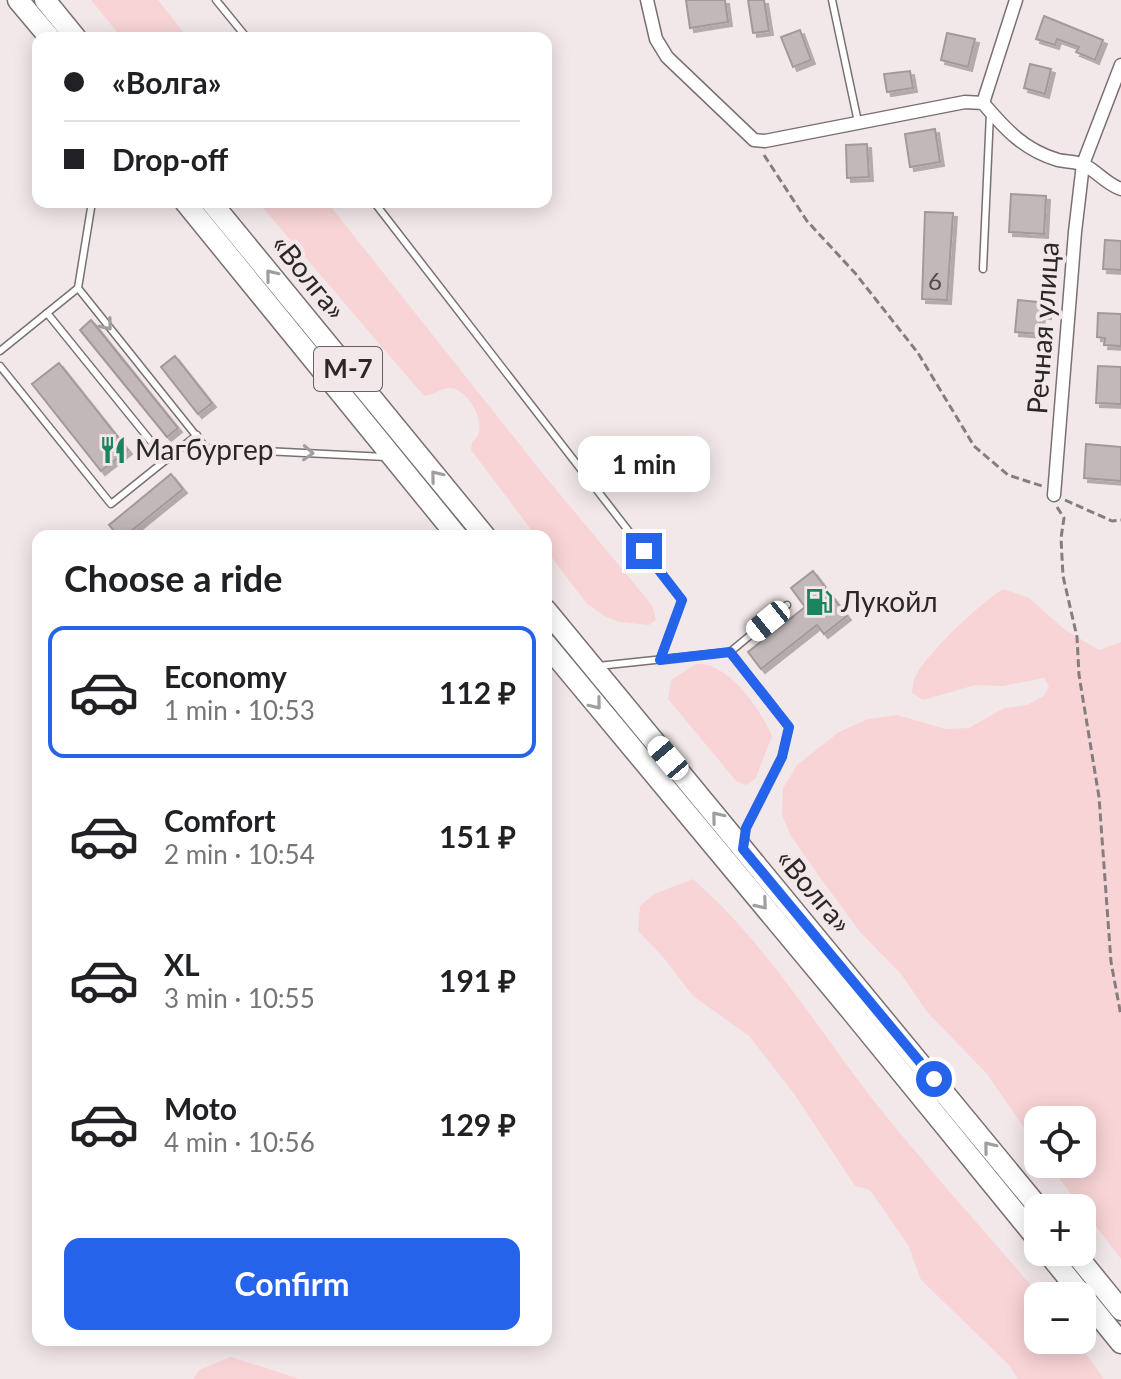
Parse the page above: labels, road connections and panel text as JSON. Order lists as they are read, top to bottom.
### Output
{
  "streets": {
    "highway": ["«Волга»", "М-7"],
    "street": ["Речная улица"]
  },
  "places": {
    "restaurant": ["Магбургер"],
    "fuel station": ["Лукойл"]
  },
  "house_numbers": ["6"],
  "page": {
    "banner": ["«Волга»", "Drop-off"],
    "bubble": "1 min",
    "heading": "Choose a ride",
    "list": [
      {
        "name": "Economy",
        "note": "1 min · 10:53",
        "value": "112 ₽"
      },
      {
        "name": "Comfort",
        "note": "2 min · 10:54",
        "value": "151 ₽"
      },
      {
        "name": "XL",
        "note": "3 min · 10:55",
        "value": "191 ₽"
      },
      {
        "name": "Moto",
        "note": "4 min · 10:56",
        "value": "129 ₽"
      }
    ],
    "map_buttons": ["+", "−"],
    "buttons": "Confirm"
  }
}
